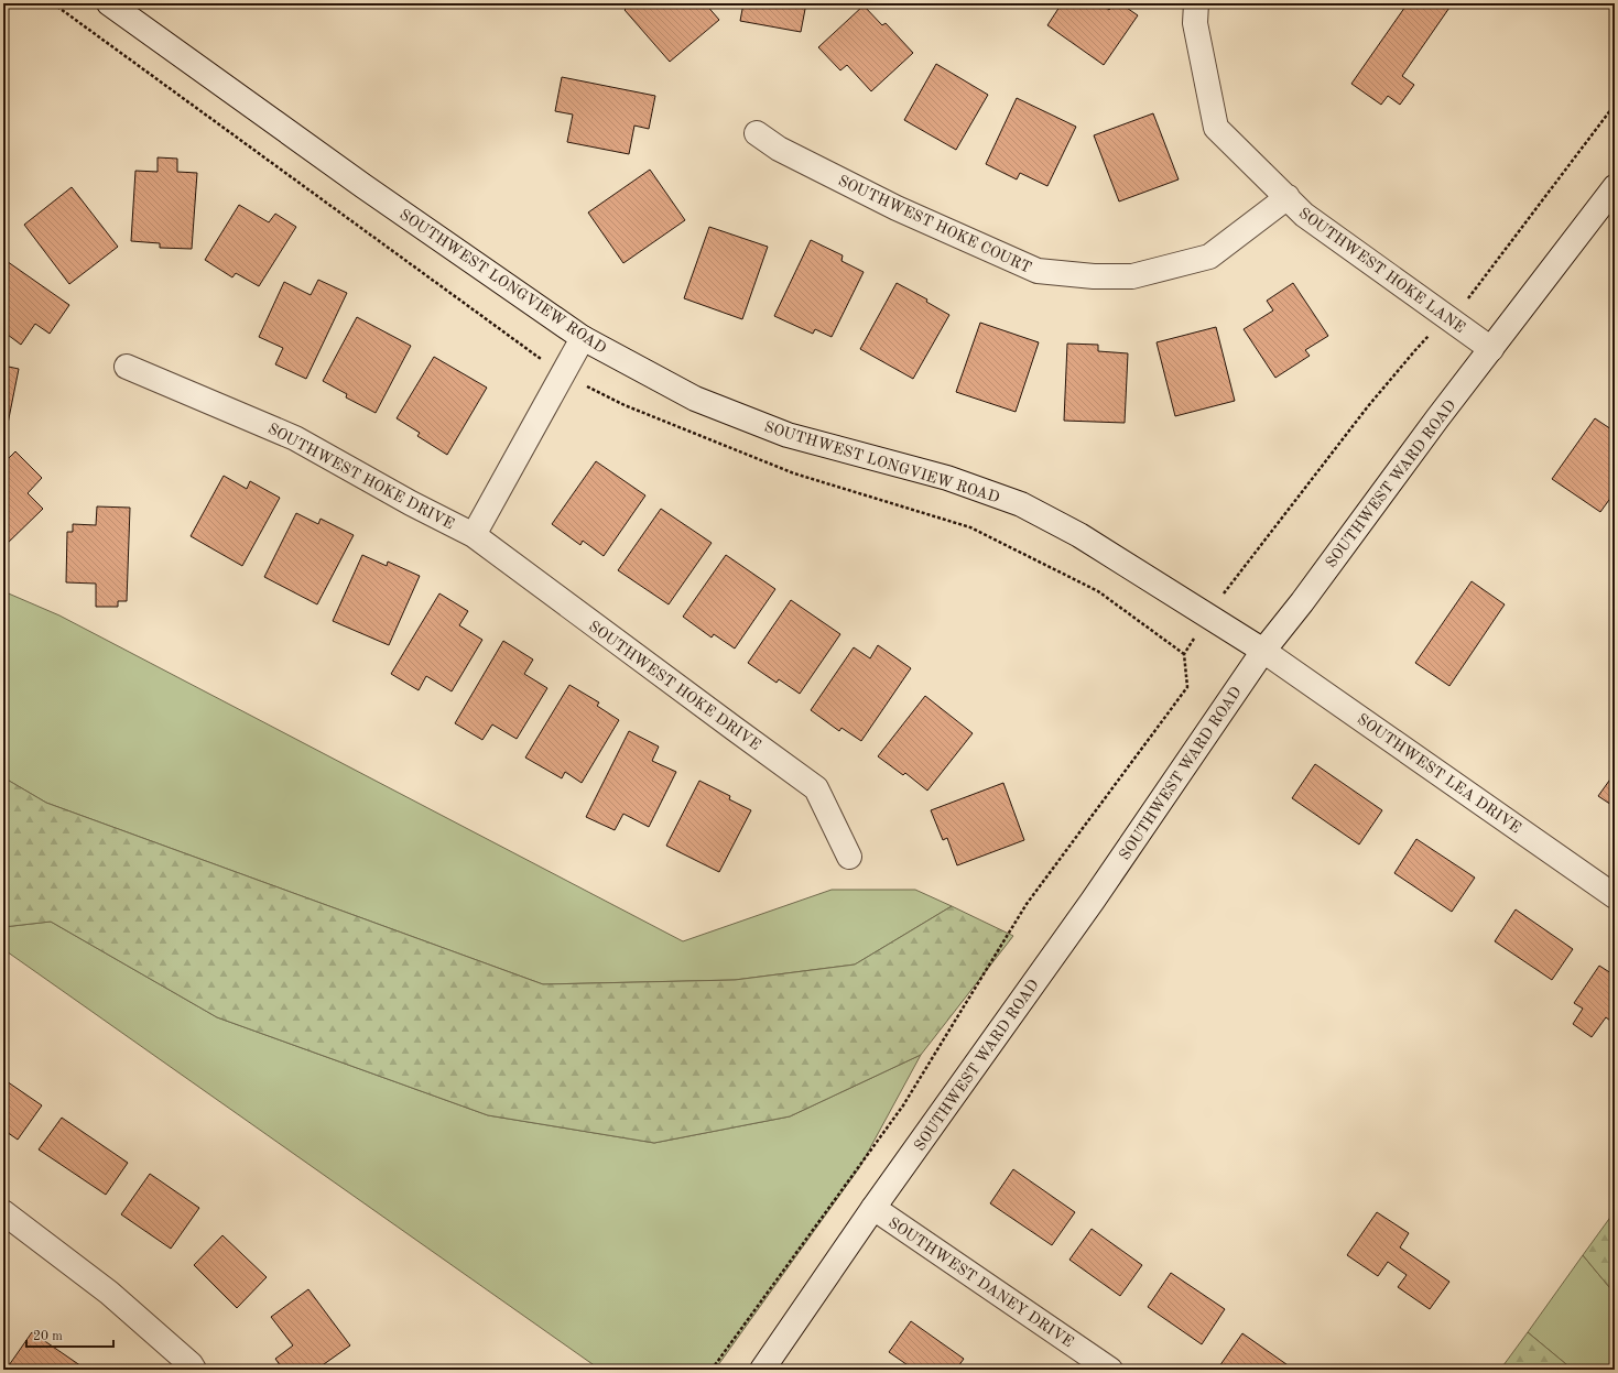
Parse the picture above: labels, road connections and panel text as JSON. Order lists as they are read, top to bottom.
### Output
{
  "streets": {
    "street": [
      "SOUTHWEST HOKE COURT",
      "SOUTHWEST HOKE LANE",
      "SOUTHWEST LONGVIEW ROAD",
      "SOUTHWEST HOKE DRIVE",
      "SOUTHWEST WARD ROAD",
      "SOUTHWEST LEA DRIVE",
      "SOUTHWEST DANEY DRIVE"
    ]
  },
  "crossings": [
    ["SOUTHWEST HOKE COURT", "SOUTHWEST HOKE LANE"],
    ["SOUTHWEST HOKE LANE", "SOUTHWEST WARD ROAD"],
    ["SOUTHWEST LONGVIEW ROAD", "SOUTHWEST HOKE DRIVE"],
    ["SOUTHWEST LONGVIEW ROAD", "SOUTHWEST WARD ROAD"],
    ["SOUTHWEST LONGVIEW ROAD", "SOUTHWEST LEA DRIVE"],
    ["SOUTHWEST WARD ROAD", "SOUTHWEST LEA DRIVE"],
    ["SOUTHWEST WARD ROAD", "SOUTHWEST DANEY DRIVE"]
  ],
  "scale_bar": "20 m"
}
